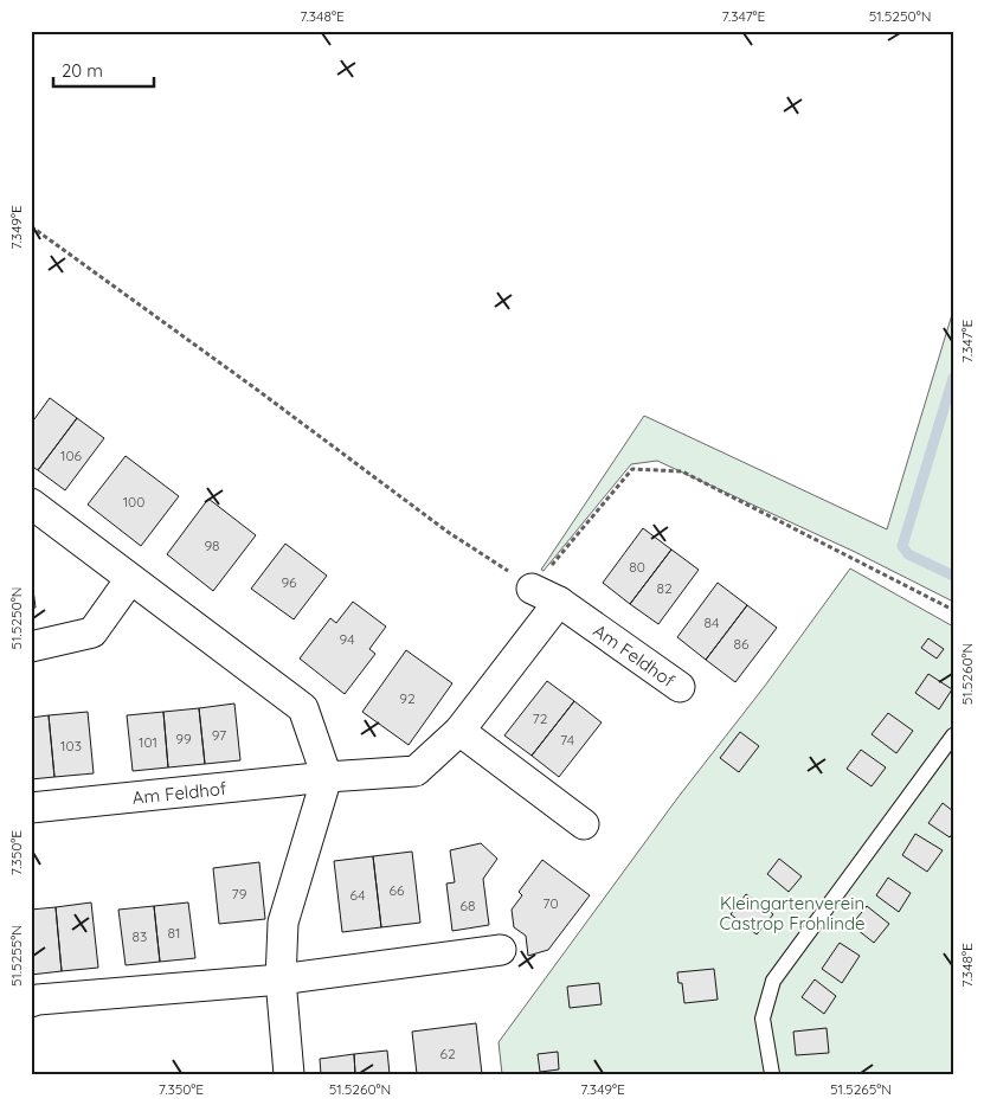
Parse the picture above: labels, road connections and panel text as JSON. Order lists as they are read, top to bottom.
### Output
{
  "streets": {
    "street": ["Am Feldhof"]
  },
  "parks": ["Kleingartenverein Castrop Frohlinde"],
  "house_numbers": [
    "106",
    "100",
    "98",
    "80",
    "96",
    "82",
    "84",
    "94",
    "86",
    "92",
    "72",
    "97",
    "99",
    "74",
    "101",
    "103",
    "66",
    "79",
    "64",
    "70",
    "68",
    "81",
    "83",
    "62"
  ],
  "scale_bar": "20 m",
  "coordinates": [
    "7.348°E",
    "7.347°E",
    "51.5250°N",
    "7.349°E",
    "51.5260°N",
    "7.350°E",
    "51.5255°N",
    "51.5265°N"
  ]
}
